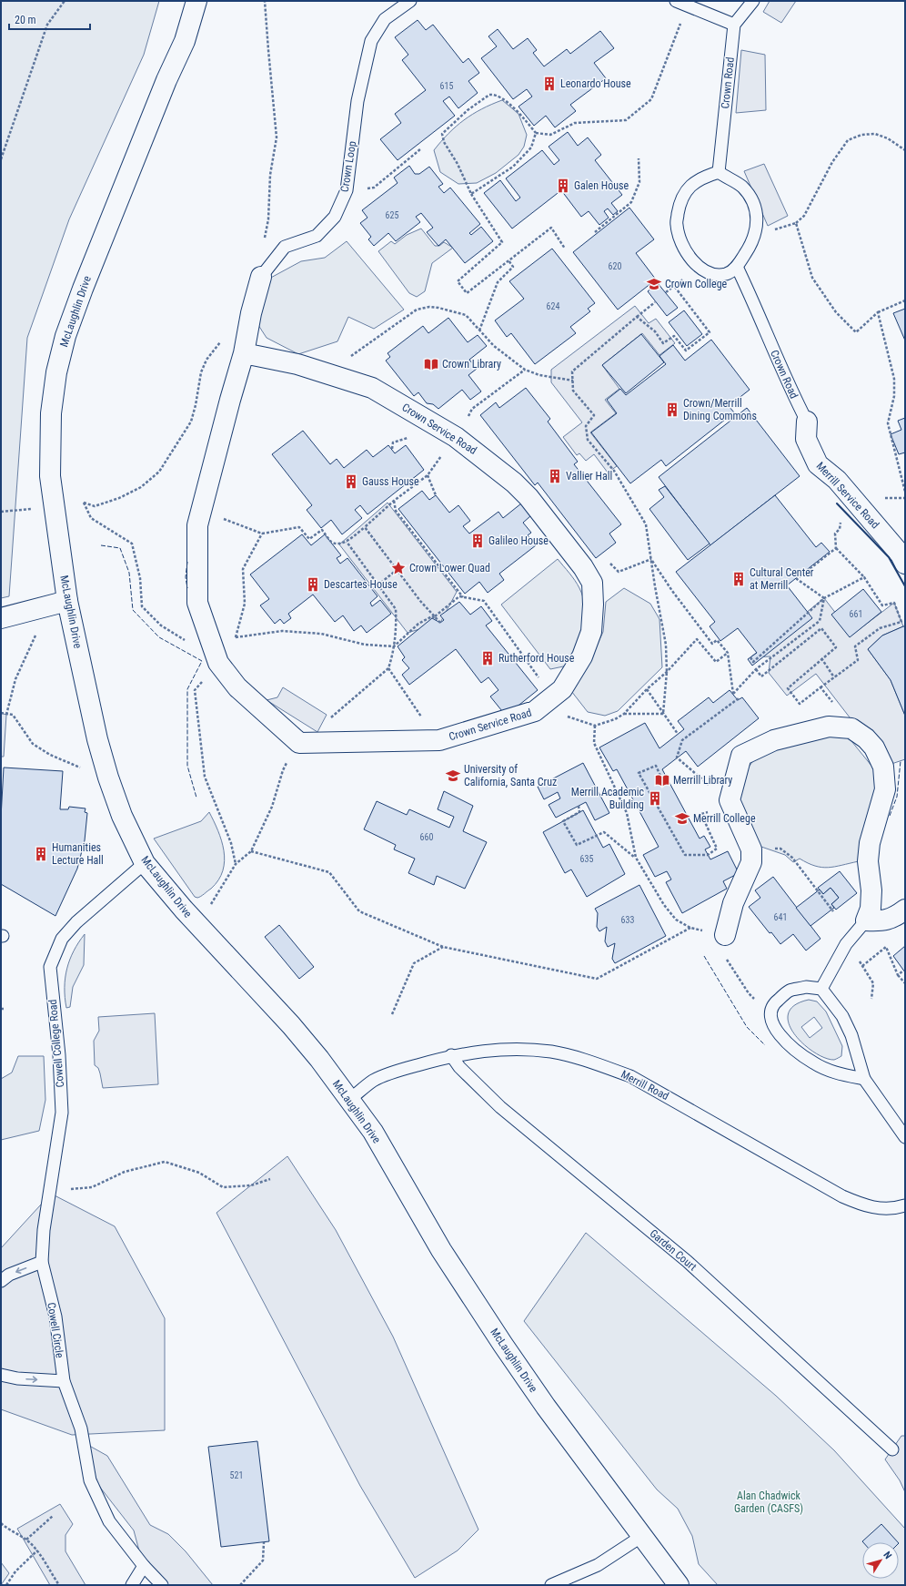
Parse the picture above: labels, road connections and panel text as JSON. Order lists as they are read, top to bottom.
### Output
{
  "streets": {
    "street": [
      "Crown Loop",
      "McLaughlin Drive",
      "Crown Service Road",
      "Merrill Service Road"
    ],
    "lane": [
      "Crown Road",
      "Cowell College Road",
      "Merrill Road",
      "Garden Court",
      "Cowell Circle"
    ]
  },
  "crossings": [
    ["Crown Road", "Merrill Service Road"],
    ["Crown Loop", "Crown Service Road"],
    ["McLaughlin Drive", "Cowell College Road"],
    ["McLaughlin Drive", "Merrill Road"],
    ["Cowell College Road", "Cowell Circle"],
    ["Merrill Road", "Garden Court"]
  ],
  "parks": ["Alan Chadwick Garden (CASFS)"],
  "places": {
    "building": [
      "Leonardo House",
      "Galen House",
      "Crown/Merrill Dining Commons",
      "Vallier Hall",
      "Gauss House",
      "Galileo House",
      "Cultural Center at Merrill",
      "Descartes House",
      "Rutherford House",
      "Merrill Academic Building",
      "Humanities Lecture Hall"
    ],
    "school or university": ["Crown College", "University of California, Santa Cruz", "Merrill College"],
    "library": ["Crown Library", "Merrill Library"],
    "place": ["Crown Lower Quad"]
  },
  "house_numbers": [
    "615",
    "625",
    "620",
    "624",
    "661",
    "660",
    "635",
    "641",
    "633",
    "521"
  ],
  "scale_bar": "20 m",
  "north": "top right"
}
